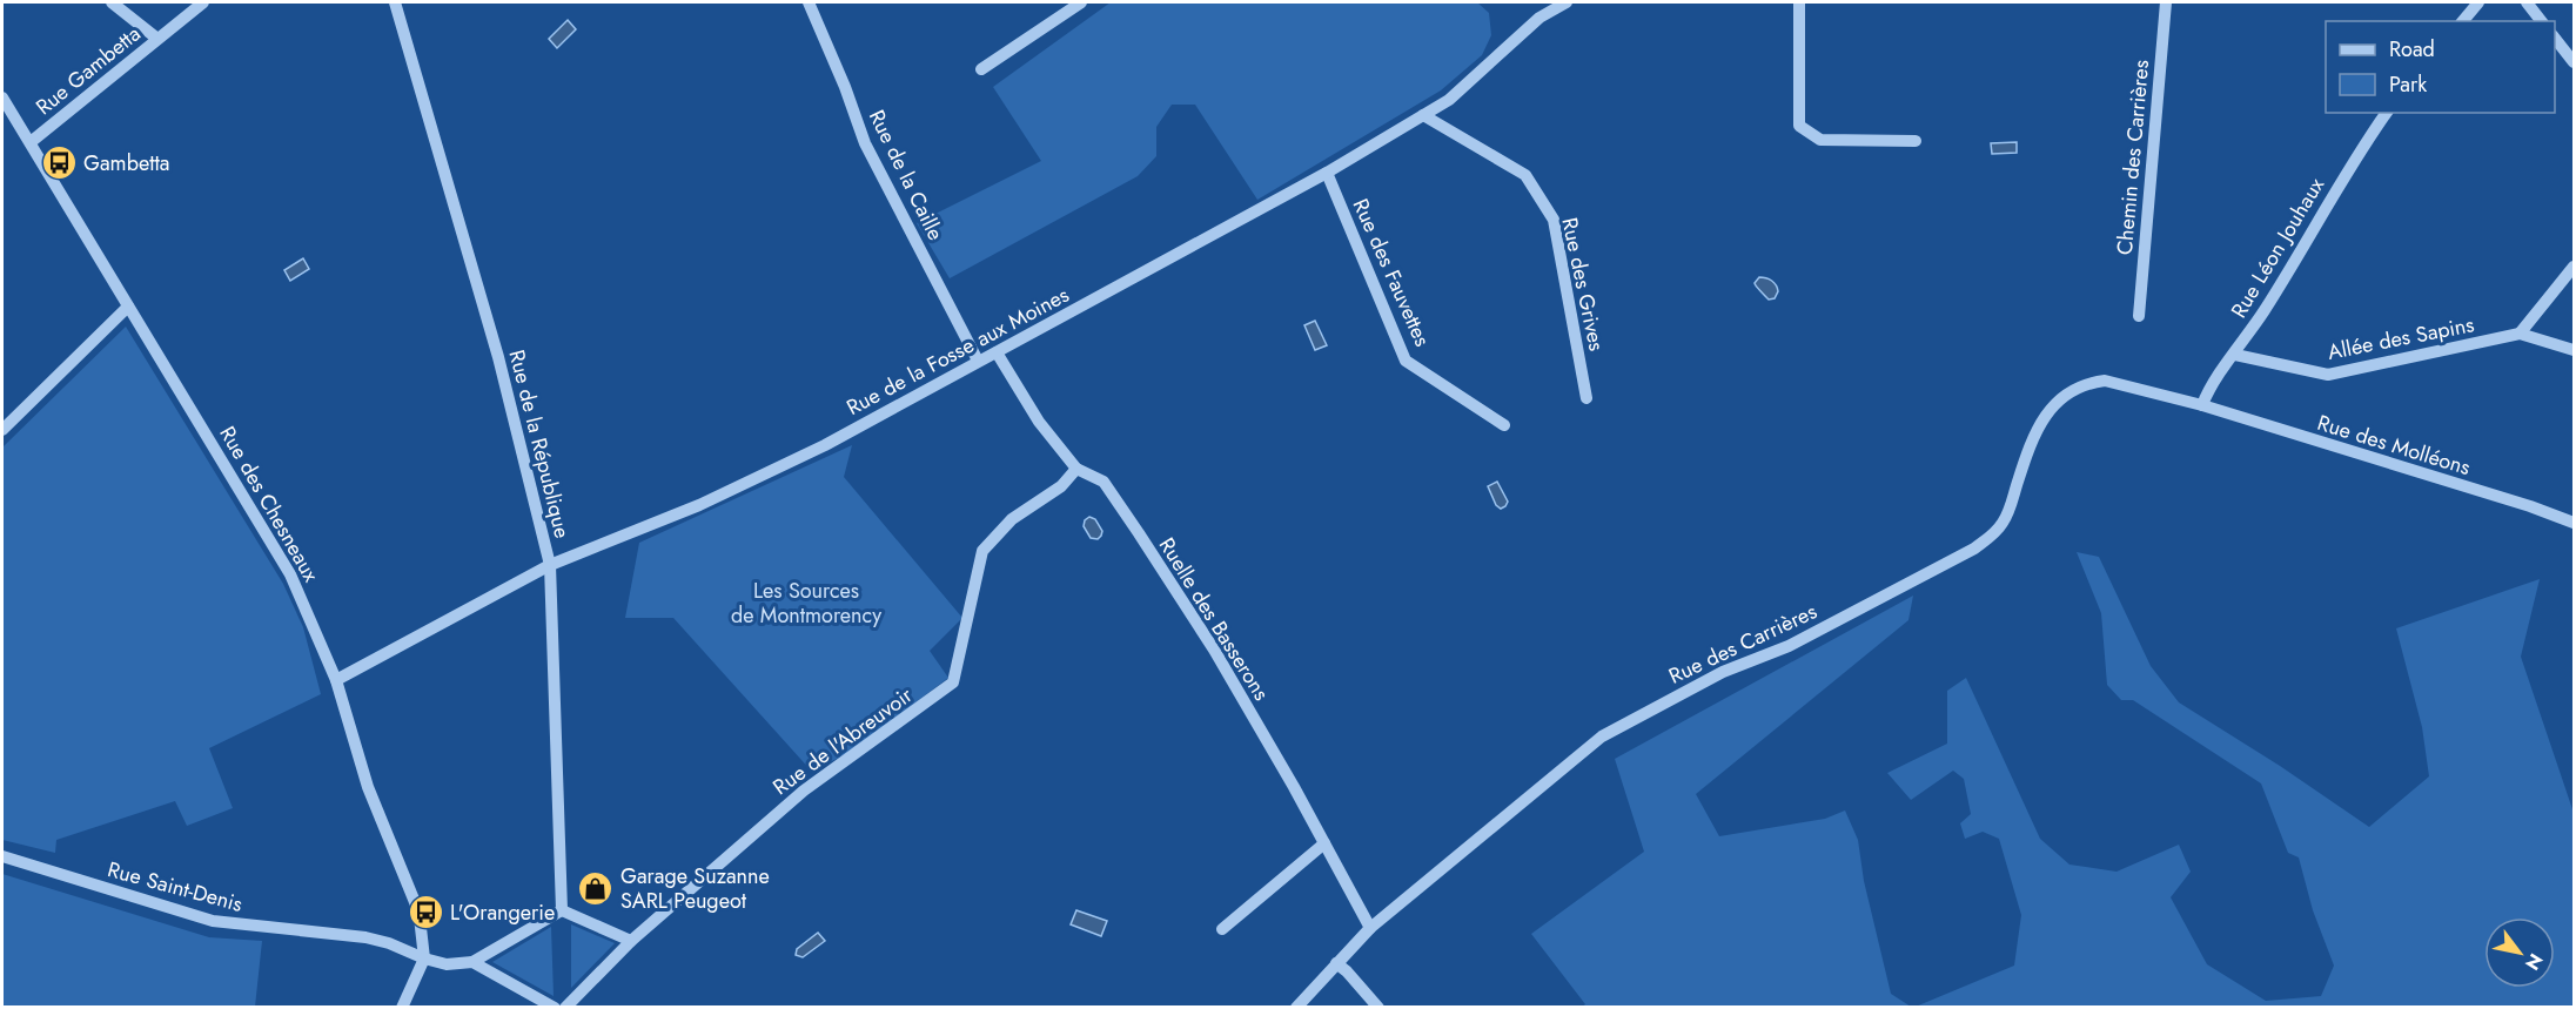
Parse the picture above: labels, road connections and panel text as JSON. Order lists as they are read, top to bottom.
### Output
{
  "streets": {
    "street": [
      "Rue Gambetta",
      "Chemin des Carrières",
      "Rue de la Caille",
      "Rue Léon Jouhaux",
      "Rue des Fauvettes",
      "Rue des Grives",
      "Allée des Sapins",
      "Rue de la Fosse aux Moines",
      "Rue de la République",
      "Rue des Molléons",
      "Rue des Chesneaux",
      "Ruelle des Basserons",
      "Rue des Carrières",
      "Rue de l'Abreuvoir",
      "Rue Saint-Denis"
    ]
  },
  "crossings": [
    ["Rue Gambetta", "Rue des Chesneaux"],
    ["Rue de la Caille", "Rue de la Fosse aux Moines"],
    ["Rue Léon Jouhaux", "Allée des Sapins"],
    ["Rue Léon Jouhaux", "Rue des Molléons"],
    ["Rue Léon Jouhaux", "Rue des Carrières"],
    ["Rue des Fauvettes", "Rue de la Fosse aux Moines"],
    ["Rue des Grives", "Rue de la Fosse aux Moines"],
    ["Rue de la Fosse aux Moines", "Rue de la République"],
    ["Rue de la Fosse aux Moines", "Rue des Chesneaux"],
    ["Rue de la Fosse aux Moines", "Ruelle des Basserons"],
    ["Rue des Molléons", "Rue des Carrières"],
    ["Rue des Chesneaux", "Rue Saint-Denis"],
    ["Ruelle des Basserons", "Rue des Carrières"],
    ["Ruelle des Basserons", "Rue de l'Abreuvoir"]
  ],
  "parks": ["Les Sources de Montmorency"],
  "places": {
    "bus stop": ["Gambetta", "L'Orangerie"],
    "shop": ["Garage Suzanne SARL Peugeot"]
  },
  "legend": ["Road", "Park"],
  "north": "bottom right"
}
